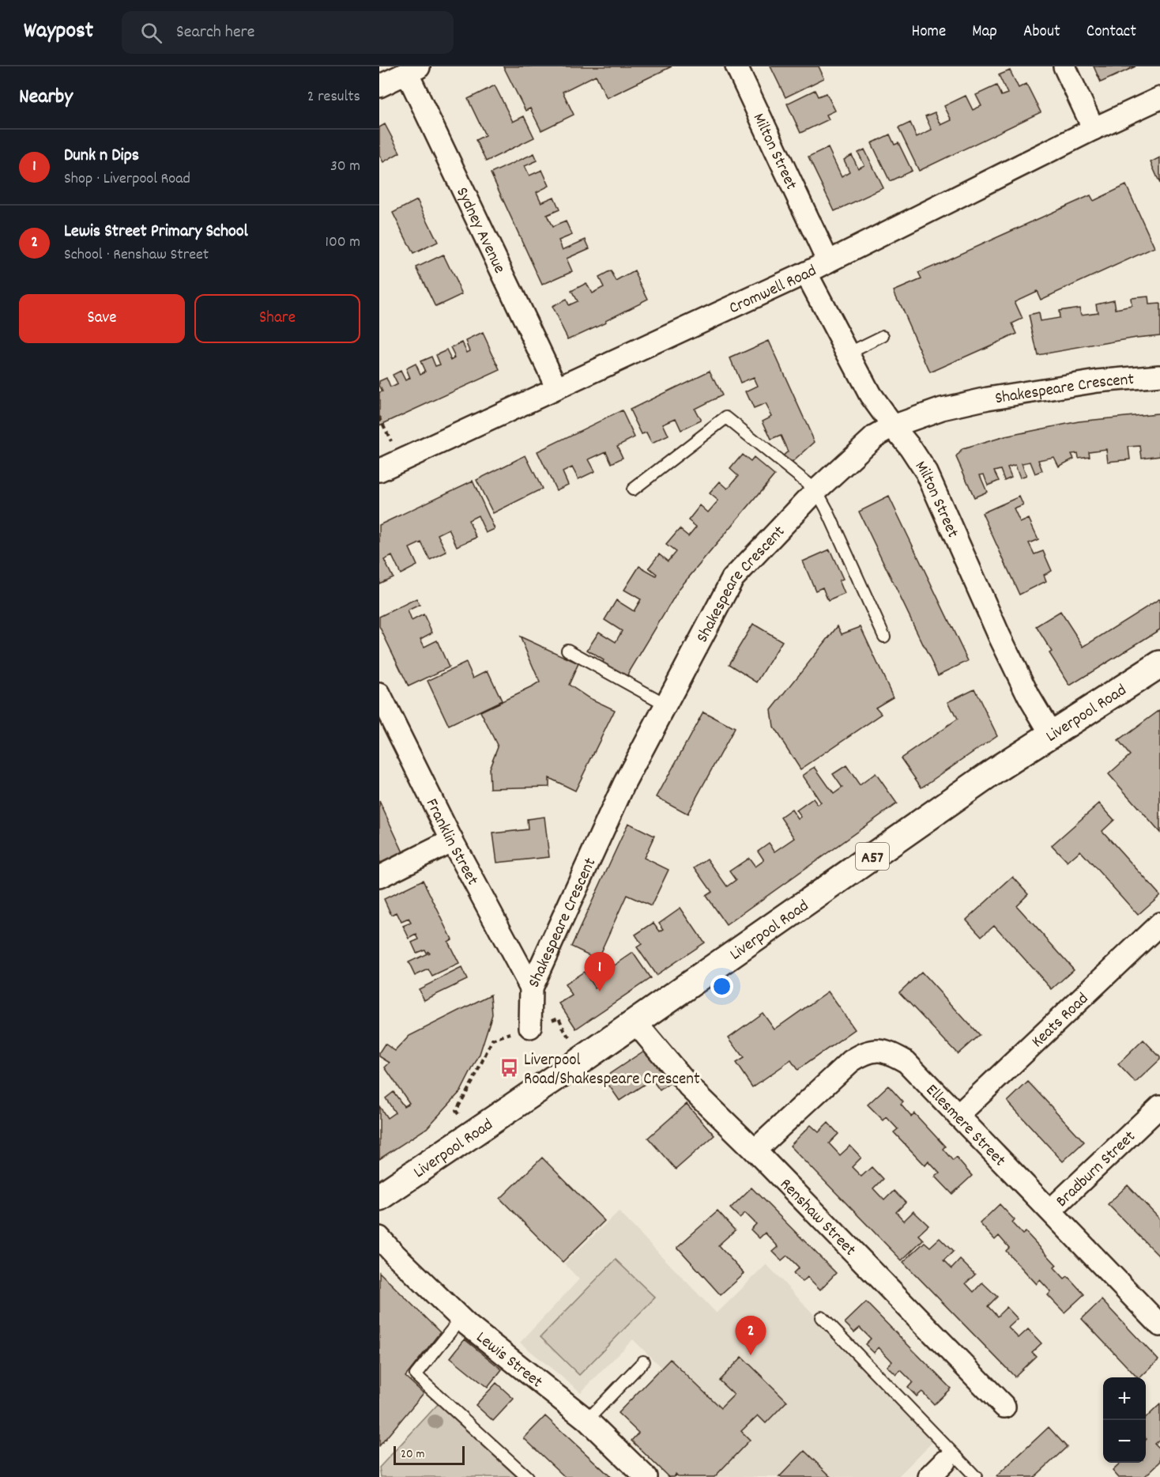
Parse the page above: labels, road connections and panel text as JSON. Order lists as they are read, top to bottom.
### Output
{
  "streets": {
    "main road": ["Liverpool Road", "A57"],
    "street": [
      "Milton Street",
      "Sydney Avenue",
      "Cromwell Road",
      "Shakespeare Crescent",
      "Franklin Street",
      "Keats Road",
      "Ellesmere Street",
      "Bradburn Street",
      "Renshaw Street",
      "Lewis Street"
    ]
  },
  "crossings": [
    ["Milton Street", "Cromwell Road"],
    ["Milton Street", "Shakespeare Crescent"],
    ["Milton Street", "Liverpool Road"],
    ["Sydney Avenue", "Cromwell Road"],
    ["Shakespeare Crescent", "Franklin Street"],
    ["Liverpool Road", "Renshaw Street"],
    ["Keats Road", "Ellesmere Street"],
    ["Ellesmere Street", "Bradburn Street"],
    ["Ellesmere Street", "Renshaw Street"]
  ],
  "places": {
    "bus stop": ["Liverpool Road/Shakespeare Crescent"]
  },
  "scale_bar": "20 m",
  "page": {
    "header": "Waypost",
    "search": "Search here",
    "nav": [
      "Home",
      "Map",
      "About",
      "Contact"
    ],
    "heading": ["Nearby", "2 results"],
    "list": [
      {
        "mark": "1",
        "name": "Dunk n Dips",
        "note": "Shop · Liverpool Road",
        "value": "30 m"
      },
      {
        "mark": "2",
        "name": "Lewis Street Primary School",
        "note": "School · Renshaw Street",
        "value": "100 m"
      }
    ],
    "buttons": ["Save", "Share"],
    "pins": ["1", "2"],
    "map_buttons": ["+", "−"],
    "scale": "20 m"
  }
}
